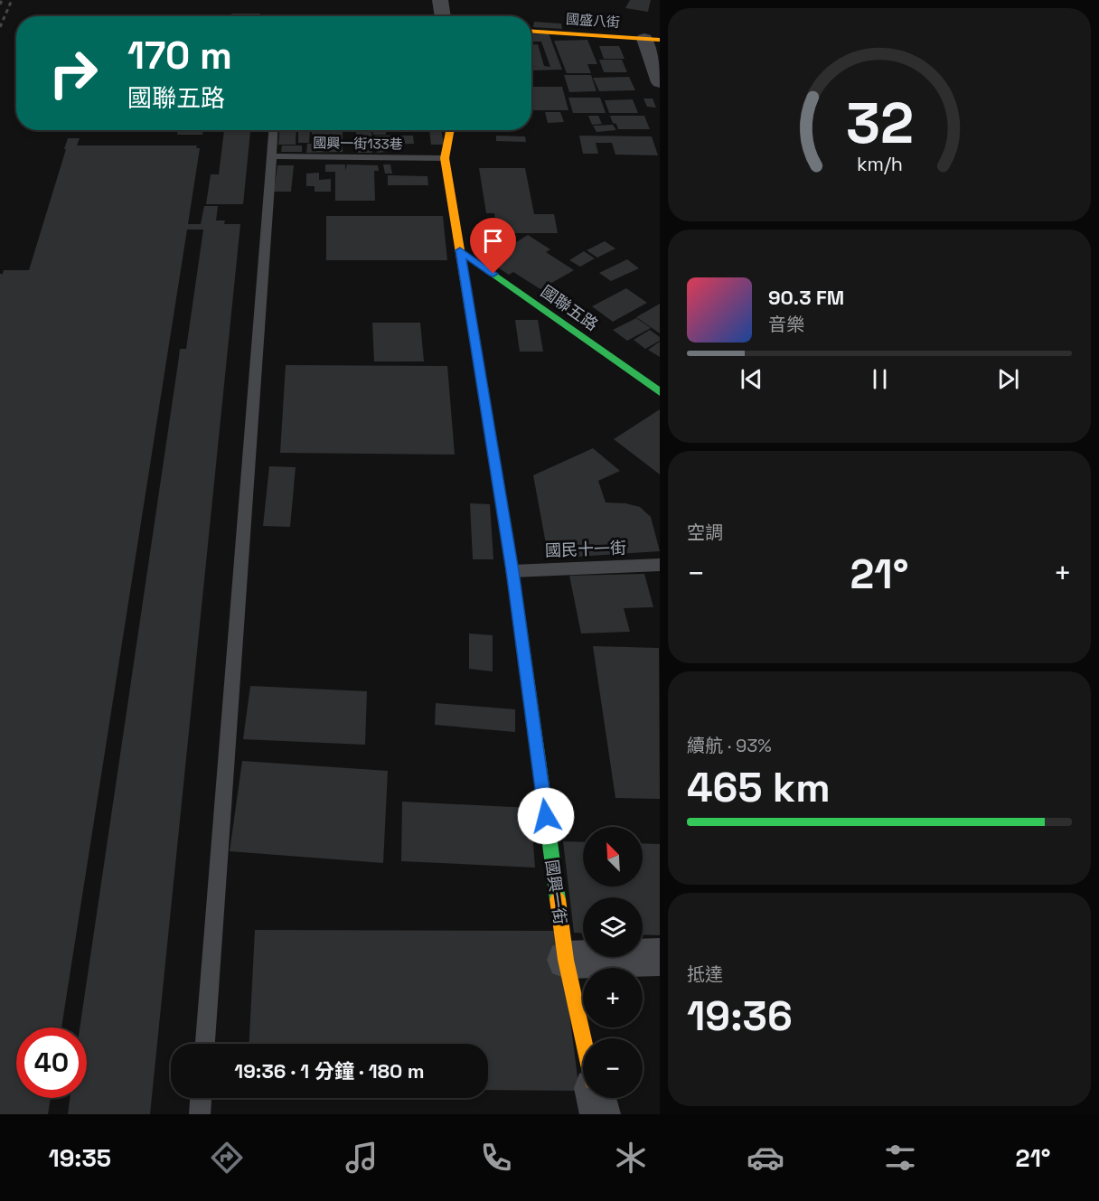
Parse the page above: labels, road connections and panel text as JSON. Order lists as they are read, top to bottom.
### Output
{
  "streets": {
    "street": ["國盛八街", "國聯五路", "國興一街"],
    "lane": ["國興一街133巷", "國民十一街"]
  },
  "crossings": [
    ["國興一街133巷", "國興一街"],
    ["國聯五路", "國興一街"],
    ["國民十一街", "國興一街"]
  ],
  "north": "top left",
  "page": {
    "turn": ["170 m", "國聯五路"],
    "song": ["90.3 FM", "音樂"],
    "tile": [
      "空調",
      ["續航 · 93%", "465 km"],
      ["抵達", "19:36"]
    ],
    "heat": ["−", "21°", "+"],
    "map_buttons": ["+", "−"],
    "limit": "40",
    "trip": "19:36 · 1 分鐘 · 180 m",
    "tabs": ["19:35", "21°"],
    "gauge": ["32", "km/h"]
  }
}
